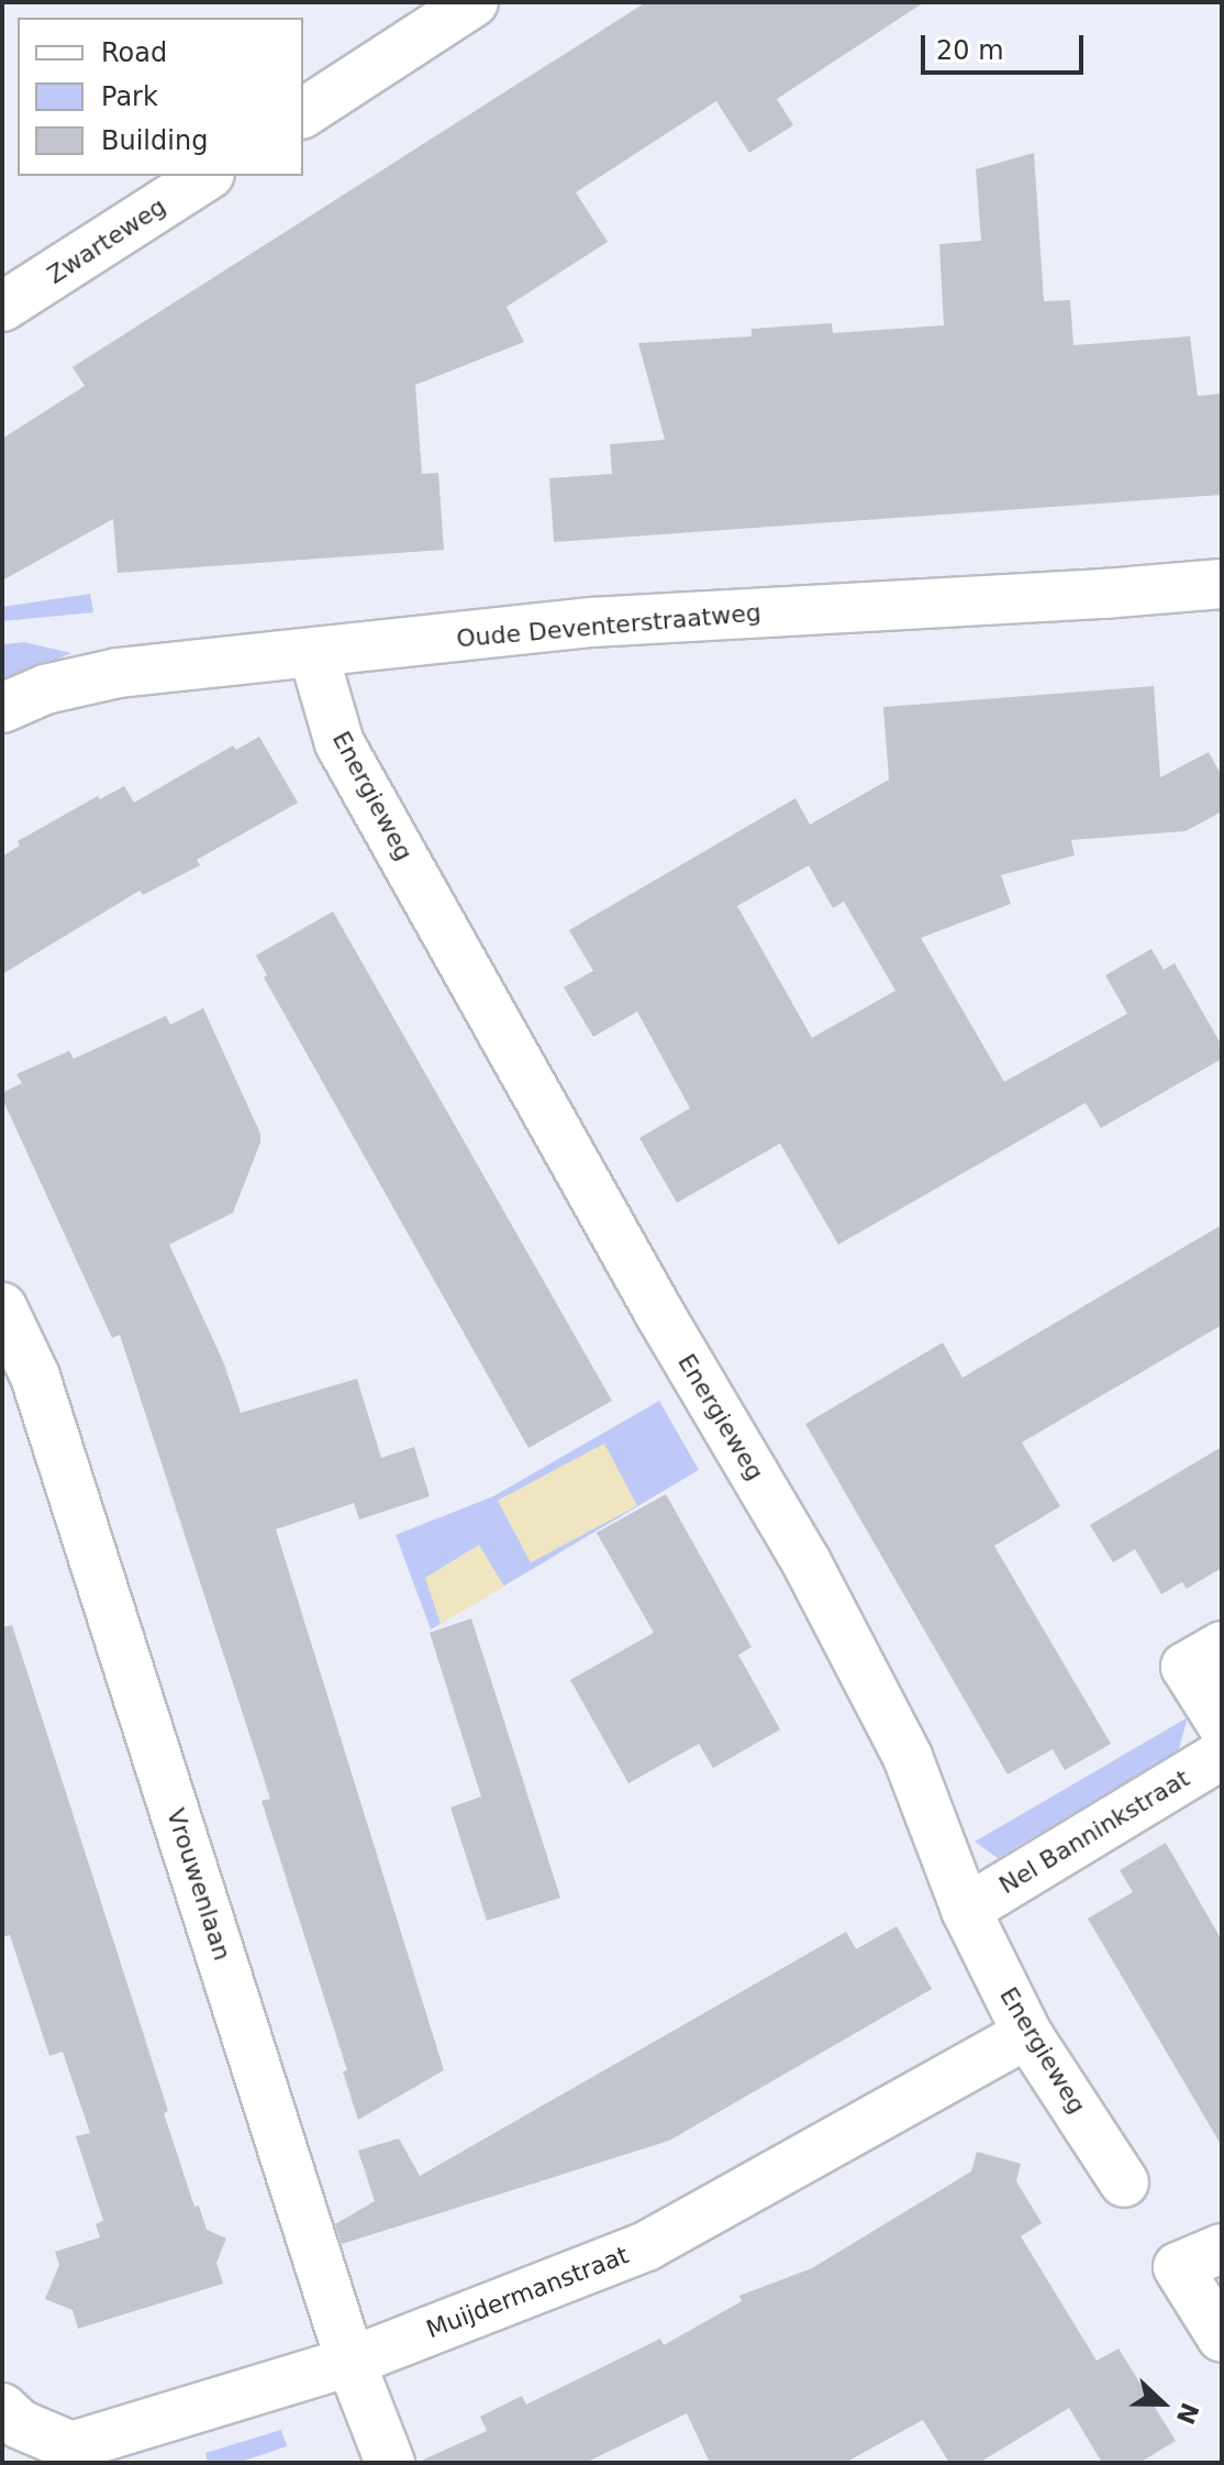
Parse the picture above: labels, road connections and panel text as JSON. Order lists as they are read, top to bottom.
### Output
{
  "streets": {
    "street": [
      "Zwarteweg",
      "Oude Deventerstraatweg",
      "Energieweg",
      "Nel Banninkstraat",
      "Vrouwenlaan",
      "Muijdermanstraat"
    ]
  },
  "crossings": [
    ["Oude Deventerstraatweg", "Energieweg"],
    ["Energieweg", "Nel Banninkstraat"],
    ["Energieweg", "Muijdermanstraat"],
    ["Vrouwenlaan", "Muijdermanstraat"]
  ],
  "legend": ["Road", "Park", "Building"],
  "scale_bar": "20 m",
  "north": "right"
}
